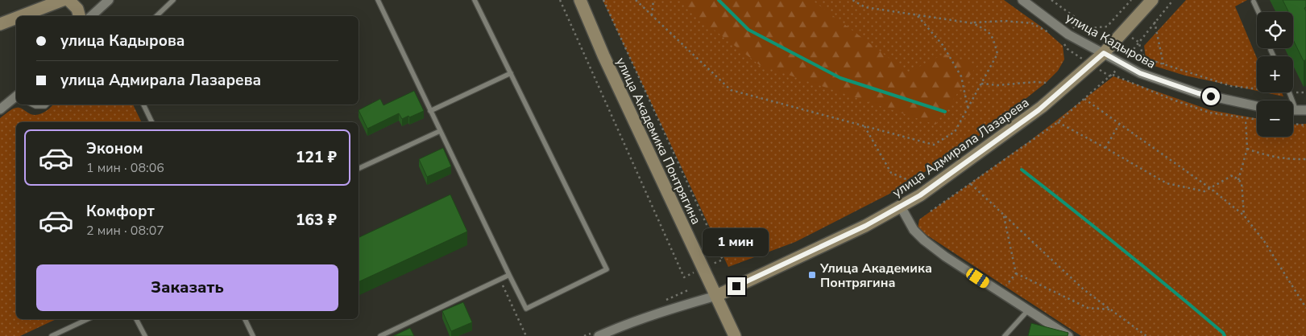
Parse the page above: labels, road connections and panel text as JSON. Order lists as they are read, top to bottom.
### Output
{
  "streets": {
    "street": ["улица Кадырова", "улица Академика Понтрягина", "улица Адмирала Лазарева"]
  },
  "crossings": [
    ["улица Кадырова", "улица Адмирала Лазарева"],
    ["улица Академика Понтрягина", "улица Адмирала Лазарева"]
  ],
  "places": {
    "transit": ["Улица Академика Понтрягина"]
  },
  "page": {
    "map_buttons": ["+", "−"],
    "banner": ["улица Кадырова", "улица Адмирала Лазарева"],
    "list": [
      {
        "name": "Эконом",
        "note": "1 мин · 08:06",
        "value": "121 ₽"
      },
      {
        "name": "Комфорт",
        "note": "2 мин · 08:07",
        "value": "163 ₽"
      }
    ],
    "bubble": "1 мин",
    "buttons": "Заказать"
  }
}
